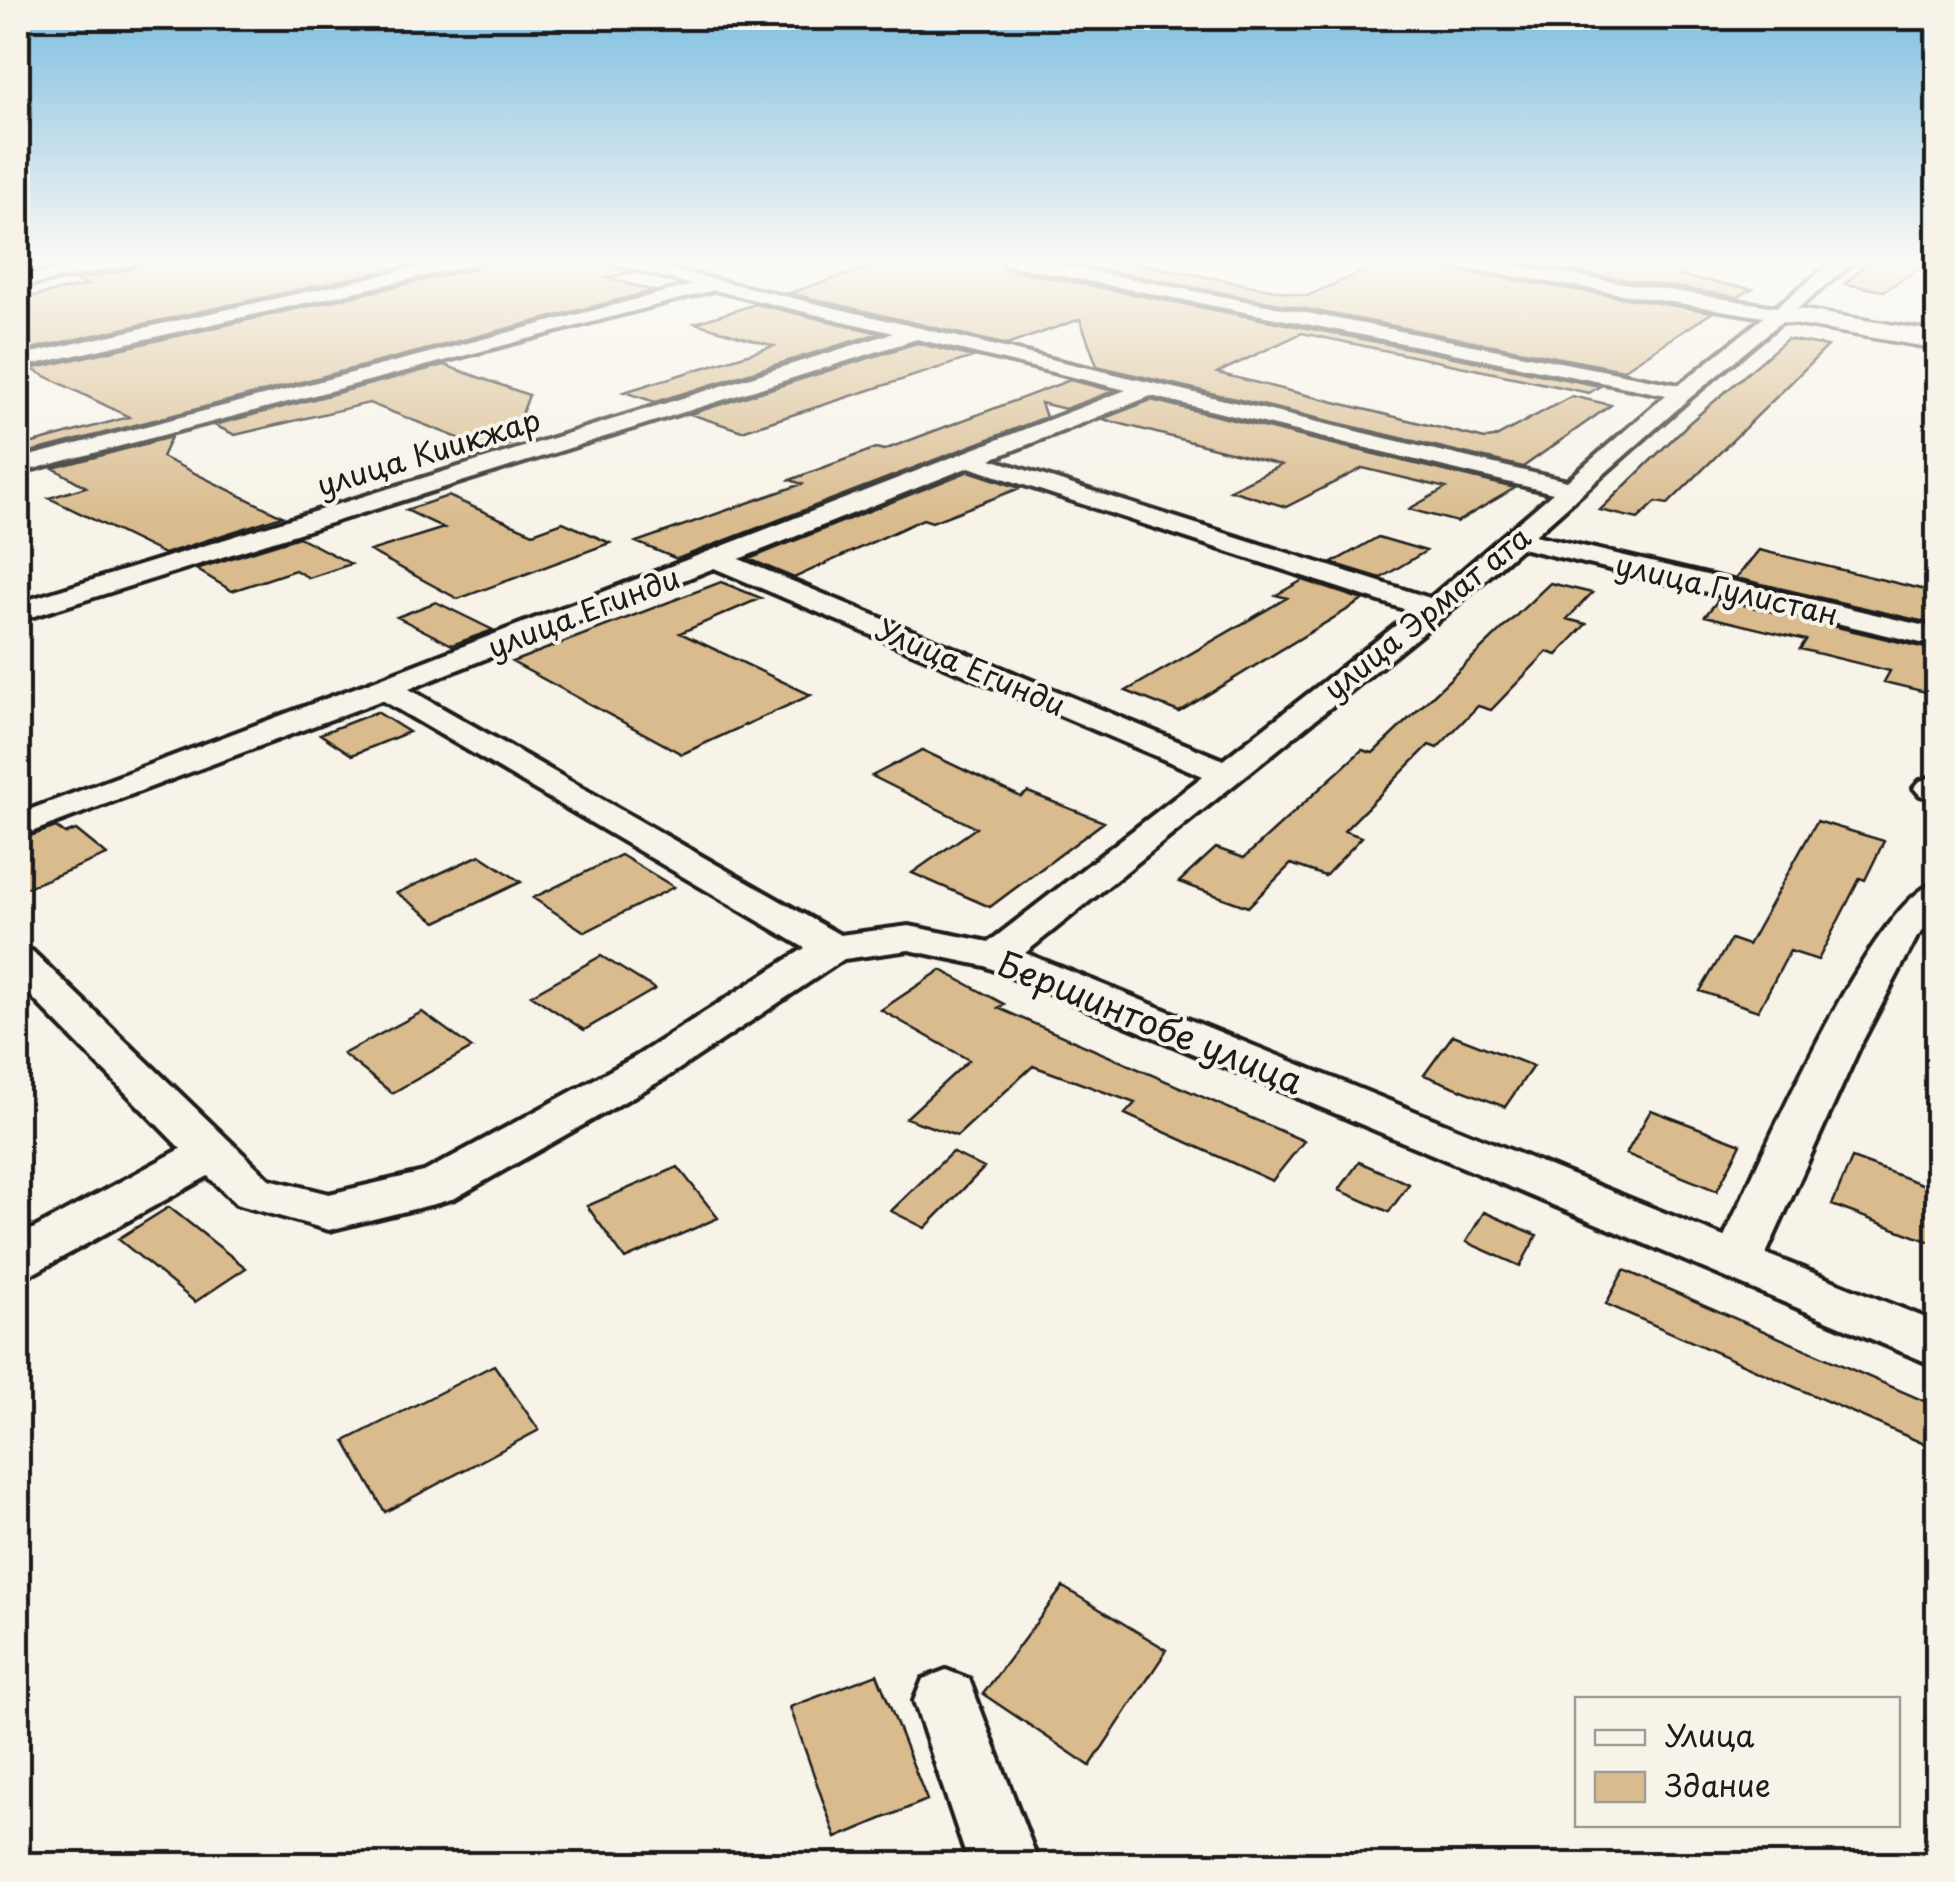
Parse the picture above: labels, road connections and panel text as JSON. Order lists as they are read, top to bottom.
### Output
{
  "streets": {
    "street": [
      "улица Киикжар",
      "улица Гулистан",
      "улица Егинди",
      "улица Эрмат ата",
      "Улица Егинди",
      "Бершинтобе улица"
    ]
  },
  "crossings": [
    ["улица Гулистан", "улица Эрмат ата"],
    ["улица Егинди", "Улица Егинди"],
    ["улица Эрмат ата", "Улица Егинди"],
    ["улица Эрмат ата", "Бершинтобе улица"]
  ],
  "legend": ["Улица", "Здание"]
}
